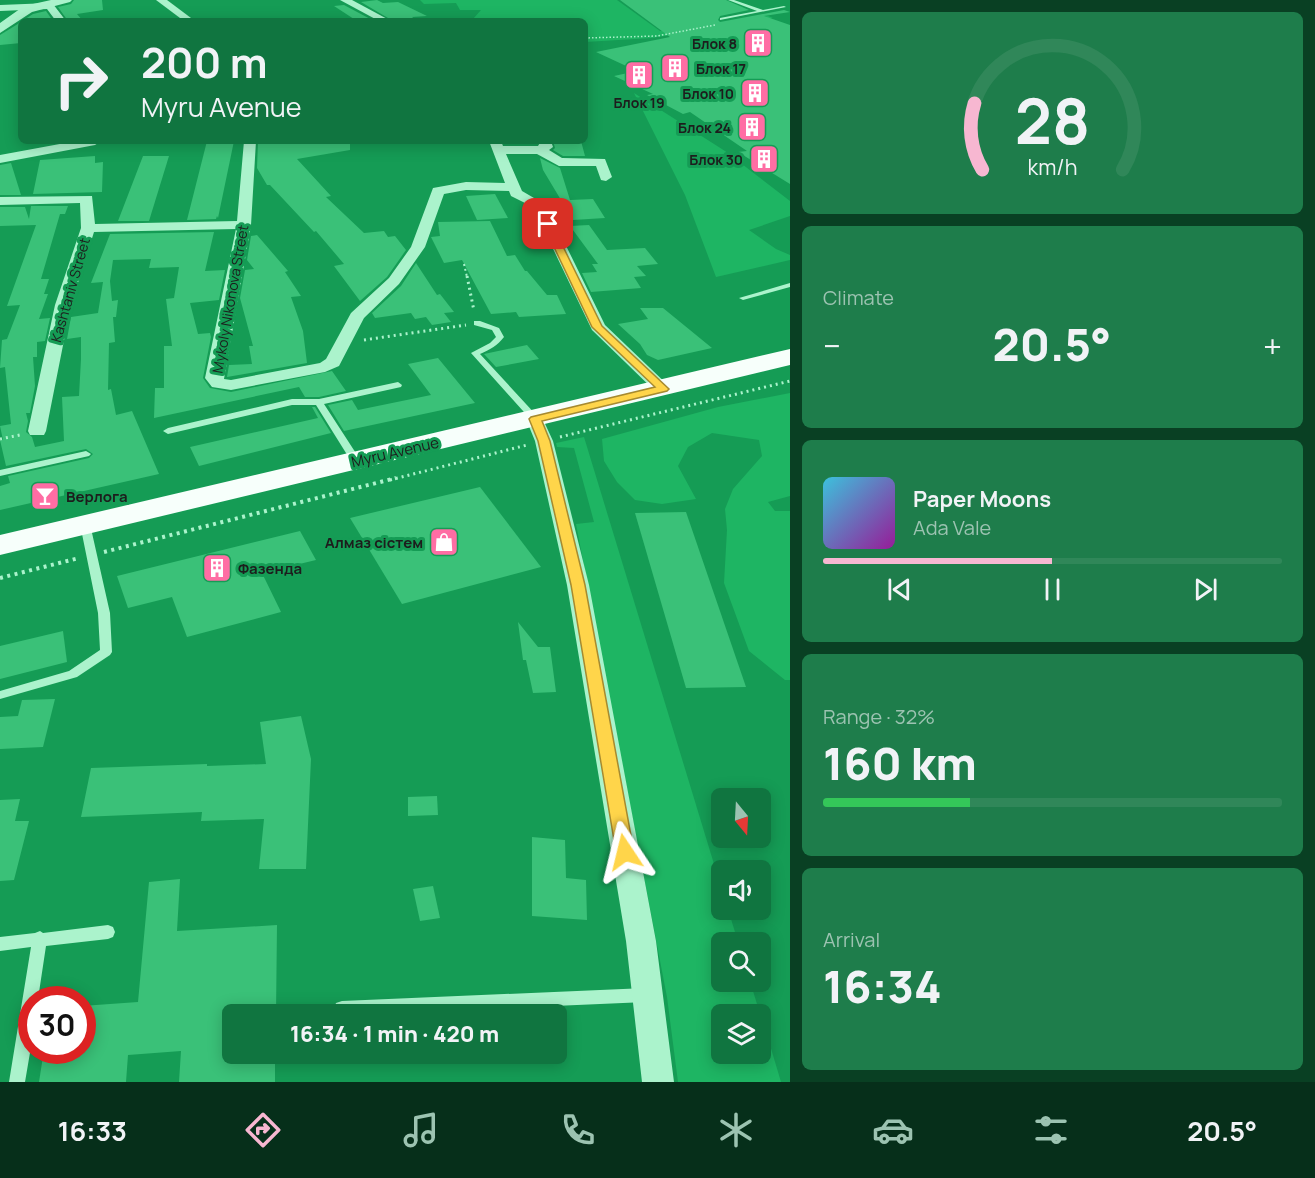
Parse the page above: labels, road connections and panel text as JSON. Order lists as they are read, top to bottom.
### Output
{
  "streets": {
    "main road": ["Myru Avenue"],
    "street": ["Kashtaniv Street", "Mykoly Nikonova Street"]
  },
  "places": {
    "building": [
      "Блок 8",
      "Блок 17",
      "Блок 19",
      "Блок 10",
      "Блок 24",
      "Блок 30",
      "Фазенда"
    ],
    "bar": ["Beрлога"],
    "shop": ["Алмаз сістем"]
  },
  "north": "bottom",
  "page": {
    "turn": ["200 m", "Myru Avenue"],
    "tile": [
      "Climate",
      ["Range · 32%", "160 km"],
      ["Arrival", "16:34"]
    ],
    "heat": ["−", "20.5°", "+"],
    "song": ["Paper Moons", "Ada Vale"],
    "limit": "30",
    "trip": "16:34 · 1 min · 420 m",
    "tabs": ["16:33", "20.5°"],
    "gauge": ["28", "km/h"]
  }
}
